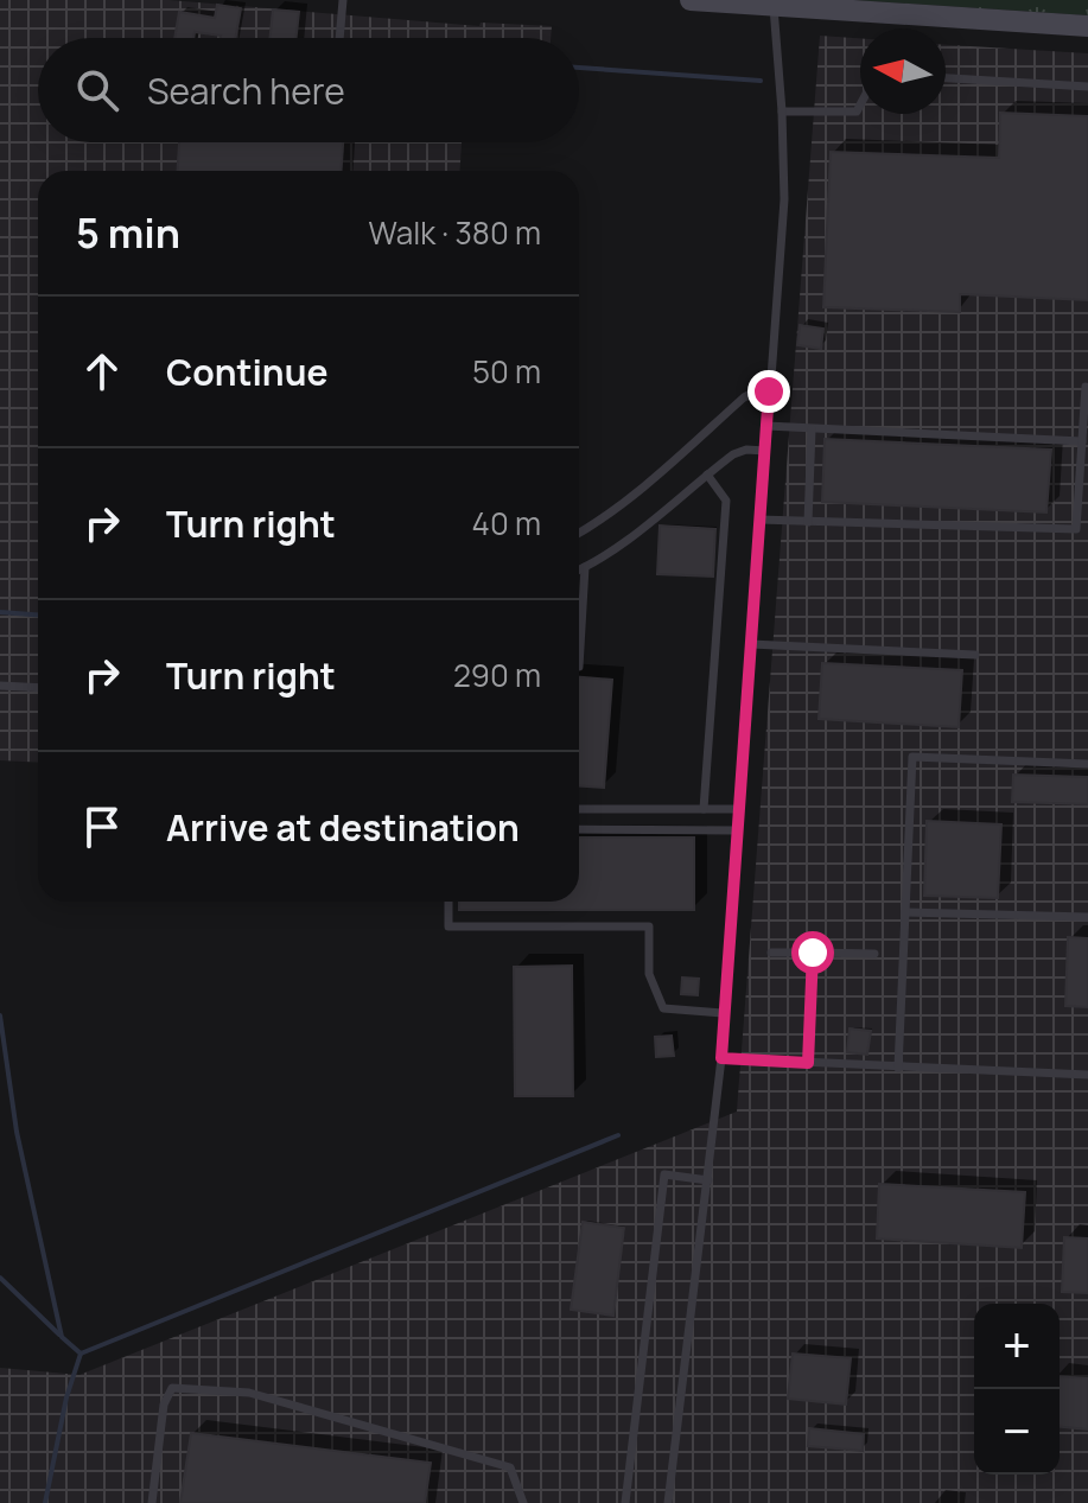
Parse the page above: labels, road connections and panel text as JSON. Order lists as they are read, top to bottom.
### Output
{
  "north": "left",
  "page": {
    "search": "Search here",
    "heading": ["5 min", "Walk · 380 m"],
    "list": [
      ["Continue", "50 m"],
      ["Turn right", "40 m"],
      ["Turn right", "290 m"],
      "Arrive at destination"
    ],
    "map_buttons": ["+", "−"]
  }
}
